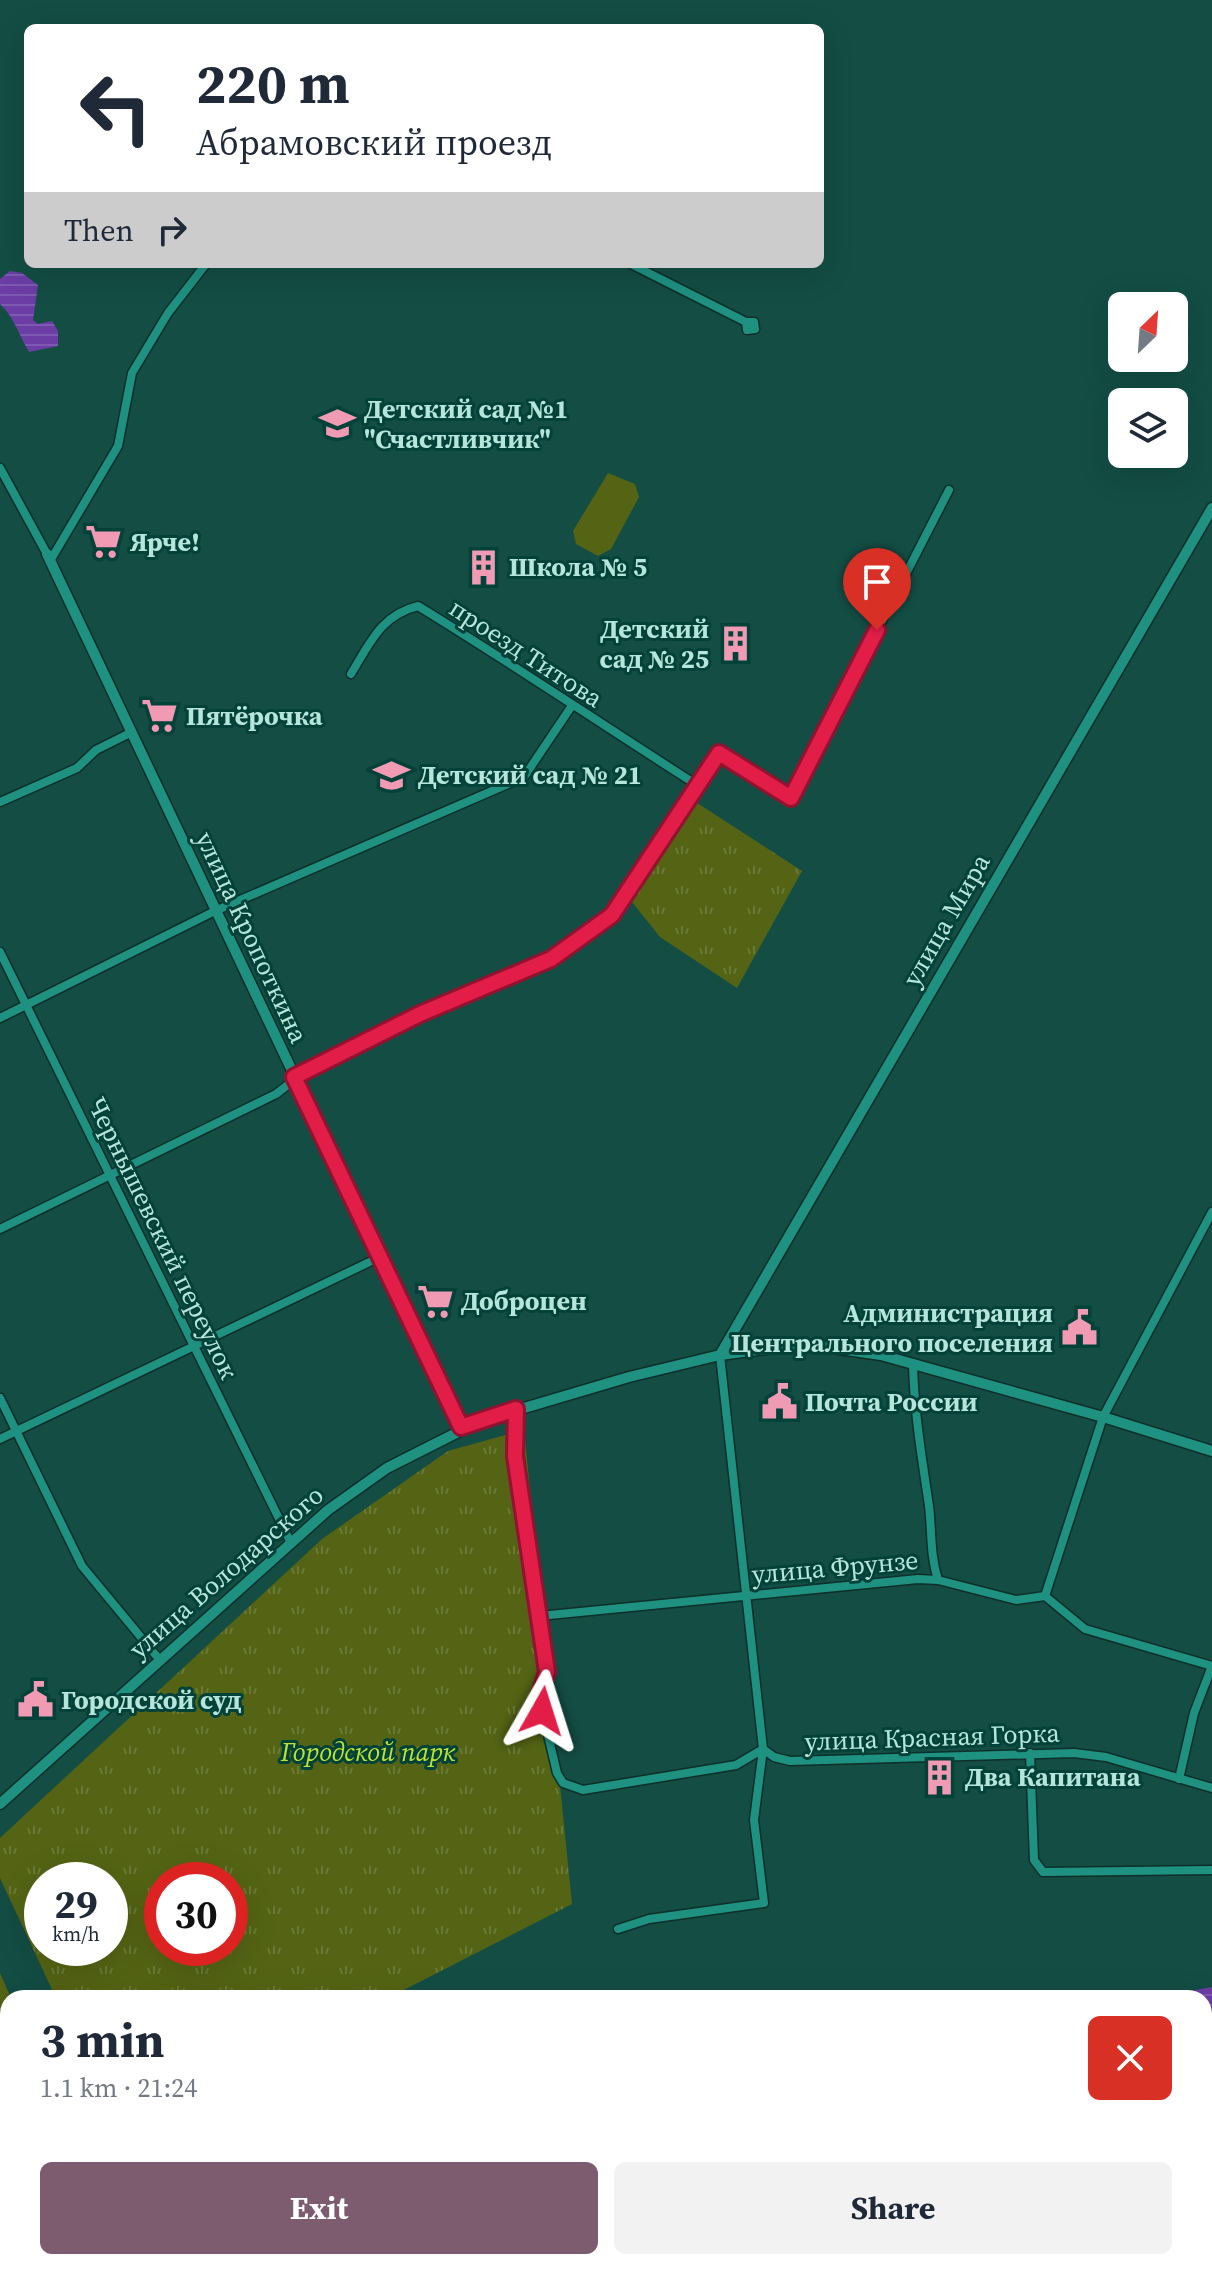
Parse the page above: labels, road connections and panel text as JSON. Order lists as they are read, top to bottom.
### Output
{
  "streets": {
    "street": [
      "проезд Титова",
      "улица Мира",
      "улица Кропоткина",
      "Чернышевский переулок",
      "улица Фрунзе",
      "улица Володарского",
      "улица Красная Горка"
    ]
  },
  "crossings": [
    ["улица Мира", "улица Володарского"],
    ["улица Кропоткина", "улица Володарского"],
    ["Чернышевский переулок", "улица Володарского"]
  ],
  "parks": ["Городской парк"],
  "places": {
    "school or university": ["Детский сад №1 \"Счастливчик\"", "Детский сад № 21"],
    "supermarket": ["Ярче!", "Пятёрочка", "Доброцен"],
    "building": ["Школа № 5", "Детский сад № 25", "Два Капитана"],
    "public building": ["Администрация Центрального поселения", "Почта России", "Городской суд"]
  },
  "north": "top right",
  "page": {
    "turn": ["220 m", "Абрамовский проезд"],
    "then": "Then",
    "speed": "29 km/h",
    "limit": "30",
    "heading": ["3 min", "1.1 km · 21:24"],
    "buttons": ["Exit", "Share"]
  }
}
